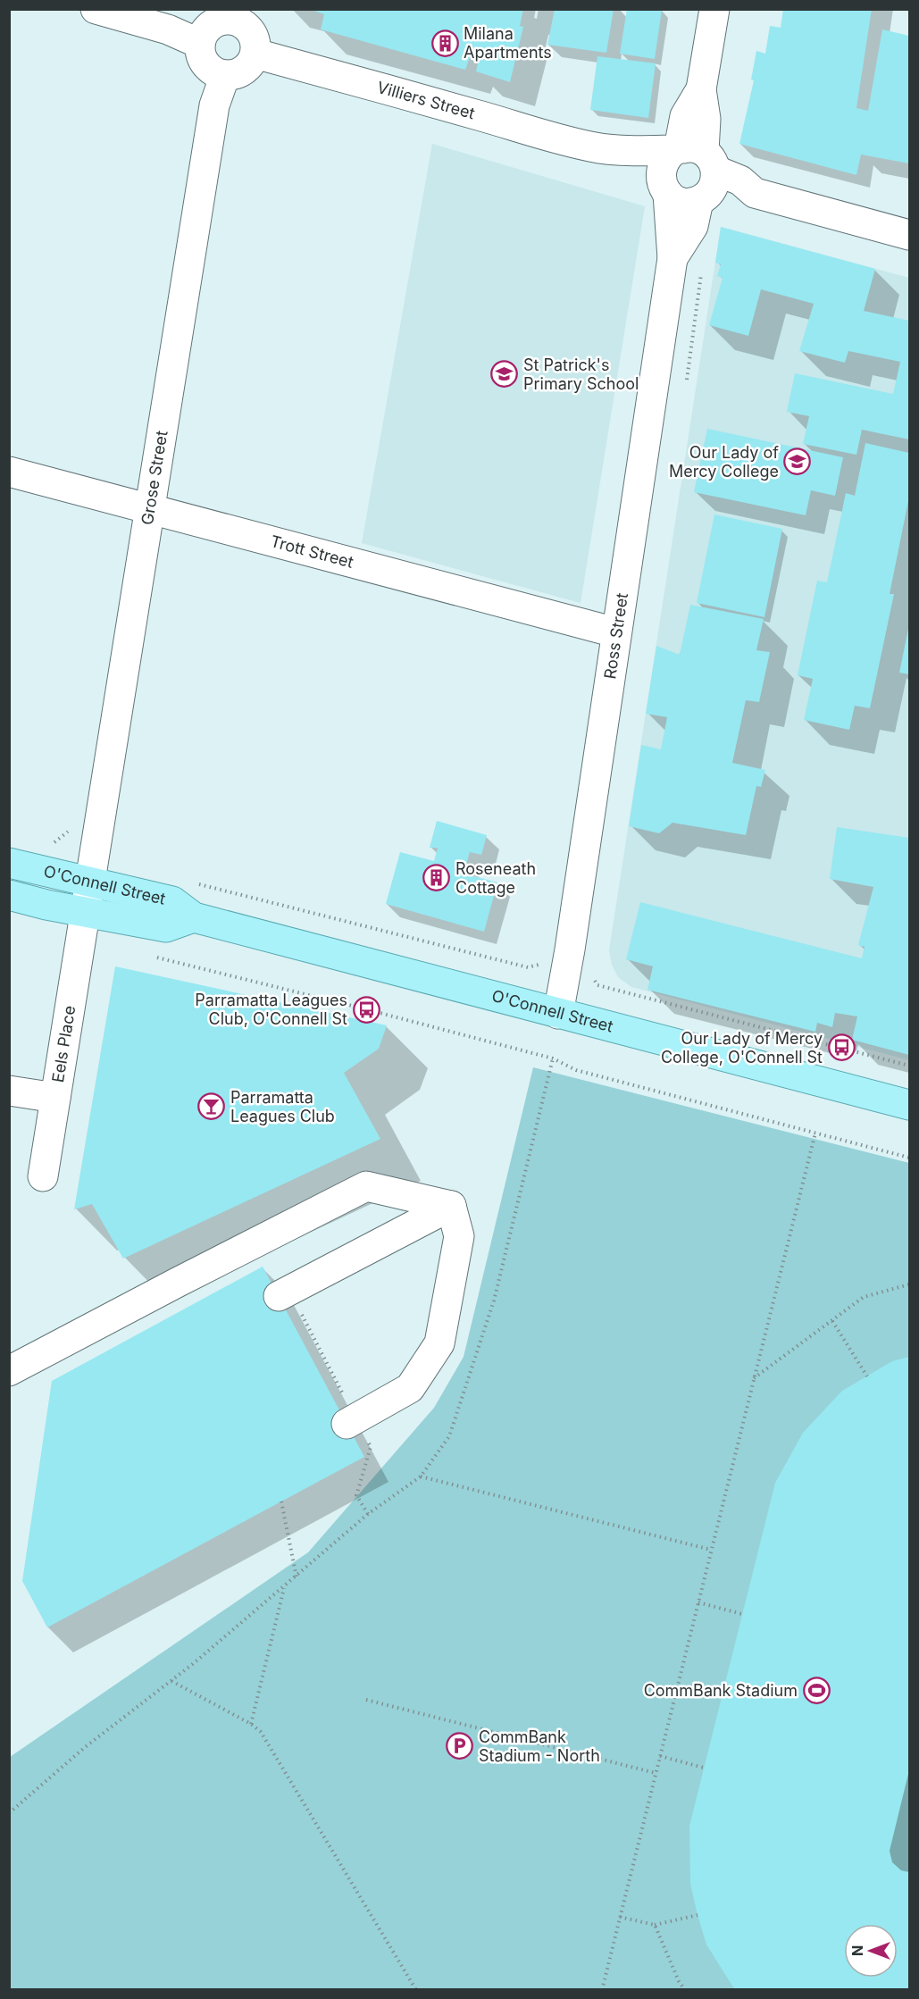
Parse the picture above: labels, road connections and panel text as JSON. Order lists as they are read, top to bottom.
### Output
{
  "streets": {
    "main road": ["O'Connell Street"],
    "street": [
      "Villiers Street",
      "Grose Street",
      "Trott Street",
      "Ross Street",
      "Eels Place"
    ]
  },
  "crossings": [
    ["Villiers Street", "Grose Street"],
    ["Grose Street", "Trott Street"],
    ["Grose Street", "O'Connell Street"],
    ["Grose Street", "Eels Place"],
    ["Trott Street", "Ross Street"],
    ["Ross Street", "O'Connell Street"],
    ["O'Connell Street", "Eels Place"]
  ],
  "places": {
    "building": ["Milana Apartments", "Roseneath Cottage"],
    "school or university": ["St Patrick's Primary School", "Our Lady of Mercy College"],
    "bus stop": ["Parramatta Leagues Club, O'Connell St", "Our Lady of Mercy College, O'Connell St"],
    "bar": ["Parramatta Leagues Club"],
    "sports": ["CommBank Stadium"],
    "parking": ["CommBank Stadium - North"]
  },
  "north": "left"
}
